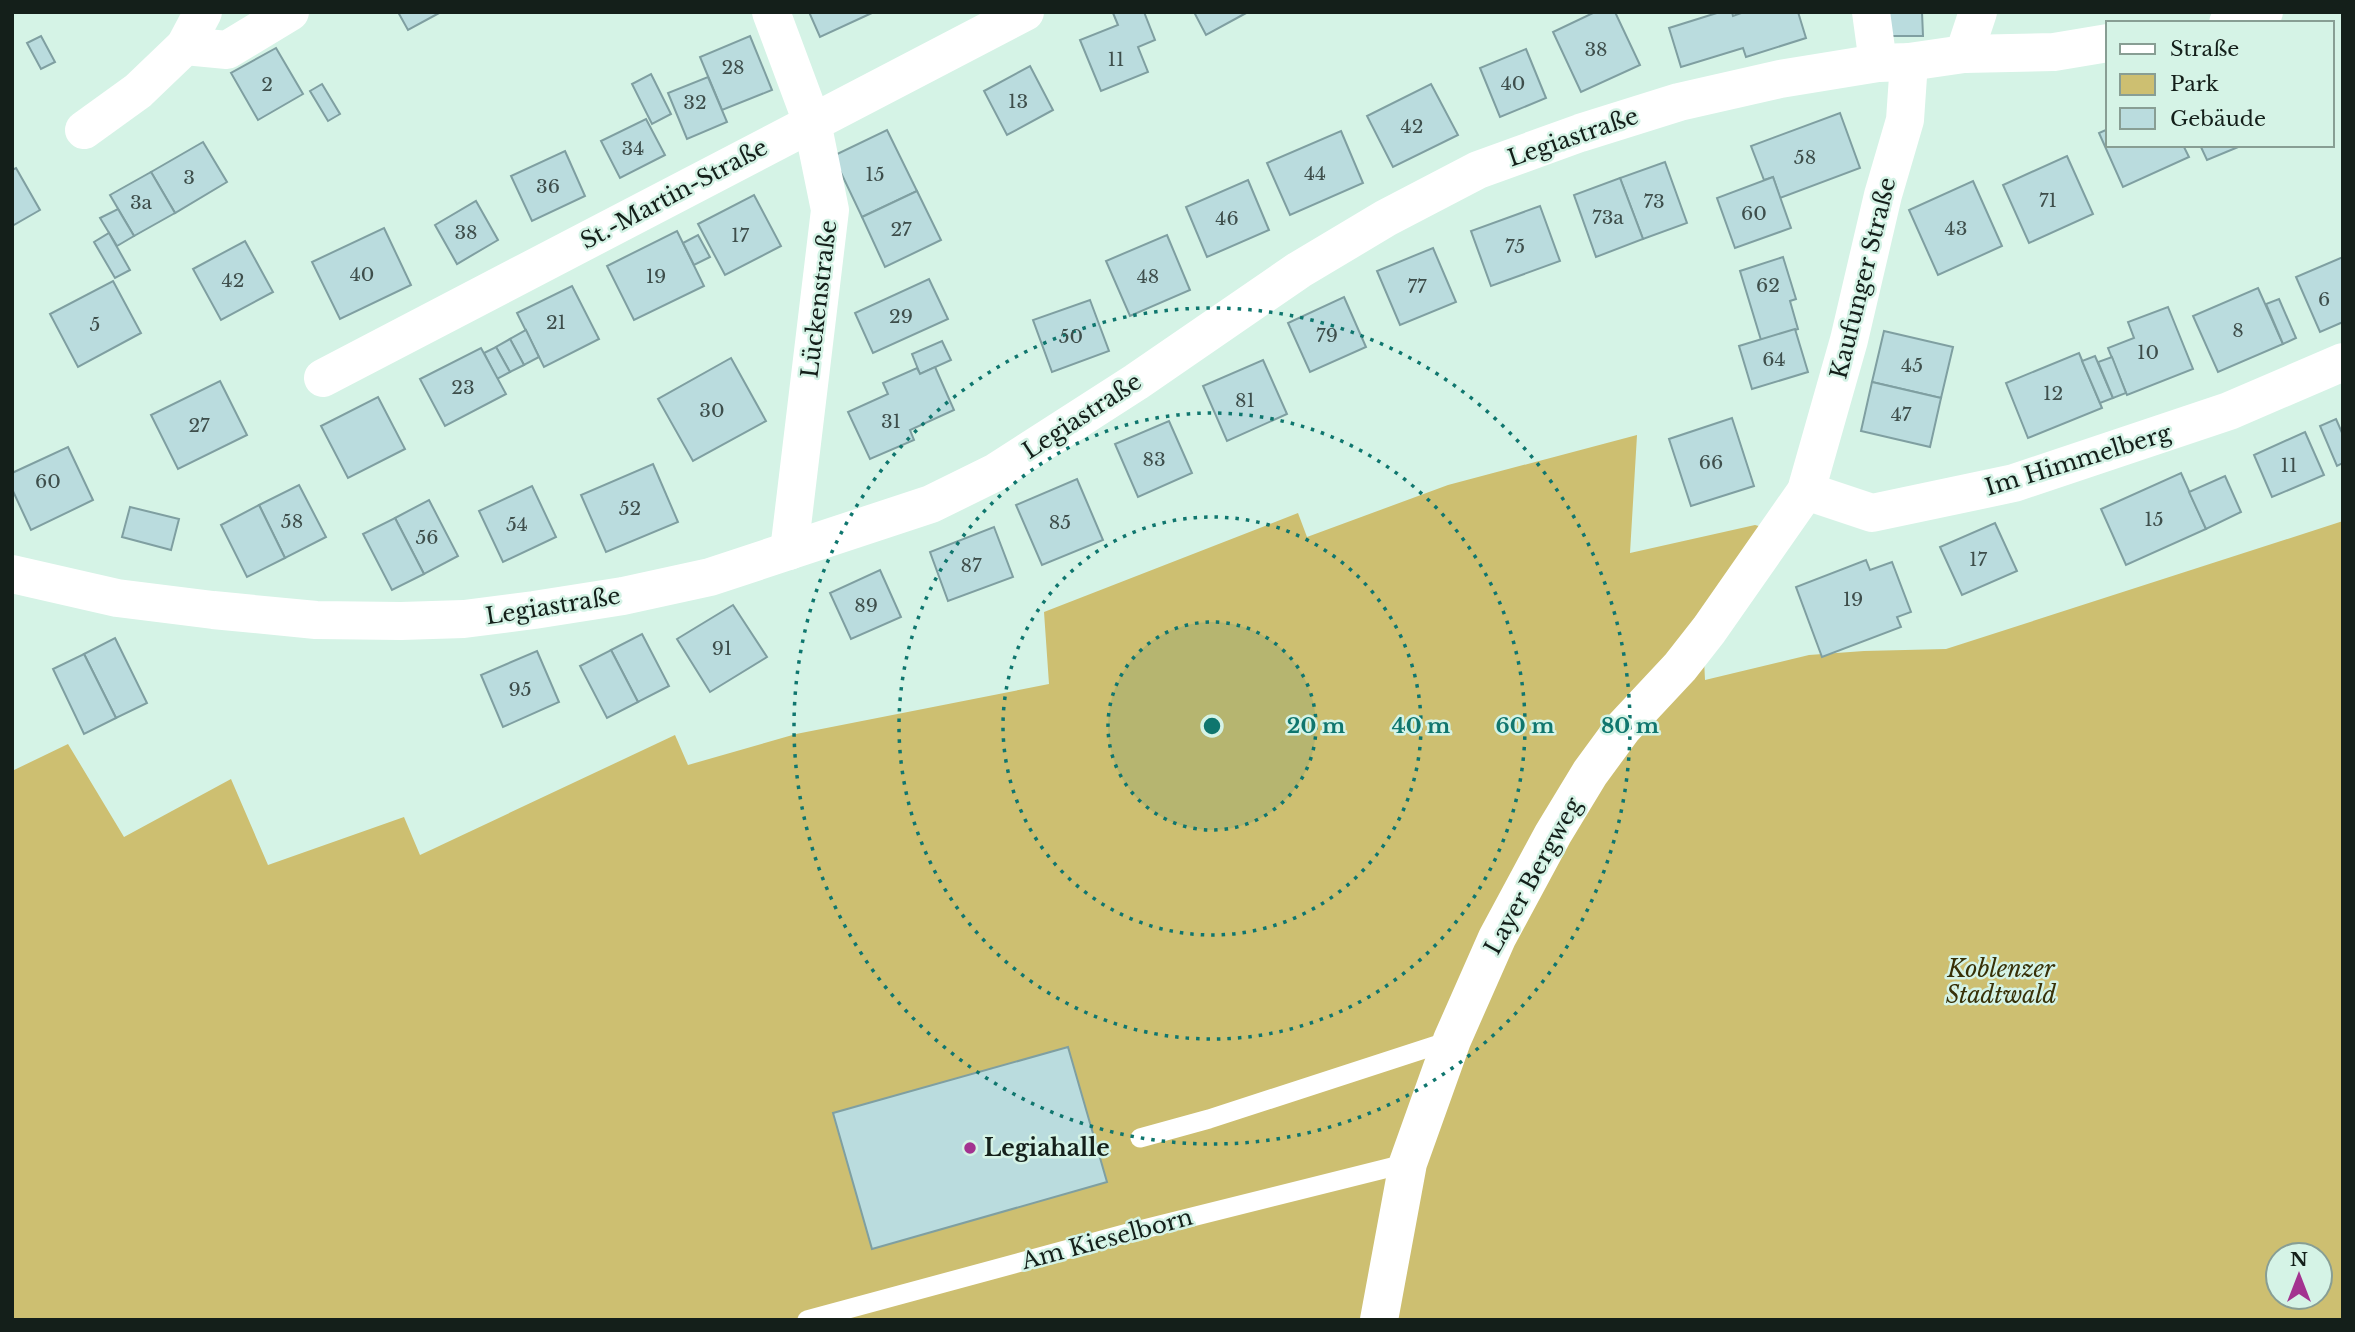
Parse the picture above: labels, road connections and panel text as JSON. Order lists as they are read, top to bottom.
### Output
{
  "streets": {
    "street": [
      "Legiastraße",
      "St.-Martin-Straße",
      "Kaufunger Straße",
      "Lückenstraße",
      "Im Himmelberg",
      "Layer Bergweg"
    ],
    "lane": ["Am Kieselborn"]
  },
  "crossings": [
    ["Legiastraße", "Kaufunger Straße"],
    ["Legiastraße", "Lückenstraße"],
    ["St.-Martin-Straße", "Lückenstraße"],
    ["Kaufunger Straße", "Im Himmelberg"],
    ["Kaufunger Straße", "Layer Bergweg"],
    ["Im Himmelberg", "Layer Bergweg"],
    ["Layer Bergweg", "Am Kieselborn"]
  ],
  "parks": ["Koblenzer Stadtwald"],
  "places": ["Legiahalle"],
  "house_numbers": [
    "38",
    "11",
    "28",
    "40",
    "2",
    "13",
    "32",
    "42",
    "34",
    "58",
    "44",
    "15",
    "3",
    "36",
    "71",
    "73",
    "3a",
    "60",
    "73a",
    "46",
    "43",
    "27",
    "38",
    "17",
    "75",
    "40",
    "19",
    "48",
    "42",
    "62",
    "77",
    "6",
    "29",
    "21",
    "5",
    "8",
    "79",
    "50",
    "10",
    "64",
    "45",
    "23",
    "12",
    "81",
    "30",
    "47",
    "31",
    "27",
    "83",
    "66",
    "11",
    "60",
    "52",
    "15",
    "58",
    "85",
    "54",
    "56",
    "17",
    "87",
    "19",
    "89",
    "91",
    "95"
  ],
  "legend": ["Straße", "Park", "Gebäude"],
  "north": "top",
  "rings": [
    "20 m",
    "40 m",
    "60 m",
    "80 m"
  ]
}
